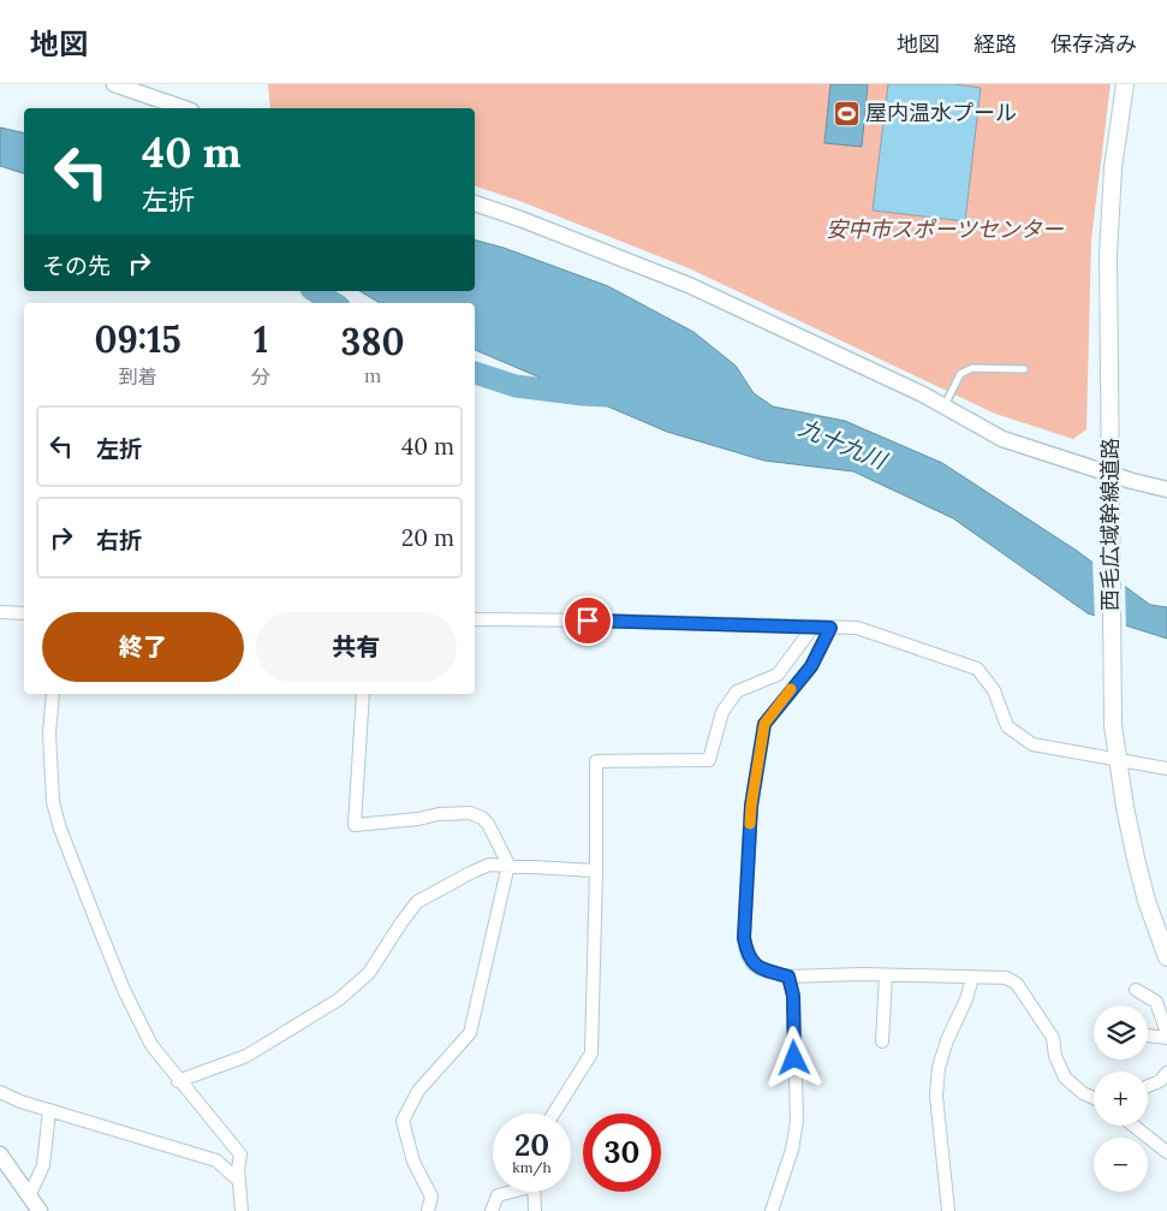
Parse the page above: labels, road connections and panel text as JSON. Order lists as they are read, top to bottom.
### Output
{
  "streets": {
    "main road": ["西毛広域幹線道路"]
  },
  "water": ["九十九川"],
  "parks": ["安中市スポーツセンター"],
  "places": {
    "sports": ["屋内温水プール"]
  },
  "page": {
    "header": "地図",
    "nav": ["地図", "経路", "保存済み"],
    "turn": ["40 m", "左折"],
    "then": "その先",
    "eta": [
      "09:15",
      "到着",
      "1",
      "分",
      "380",
      "m"
    ],
    "list": [
      {
        "name": "左折",
        "value": "40 m"
      },
      {
        "name": "右折",
        "value": "20 m"
      }
    ],
    "buttons": ["終了", "共有"],
    "map_buttons": ["+", "−"],
    "speed": "20 km/h",
    "limit": "30"
  }
}
